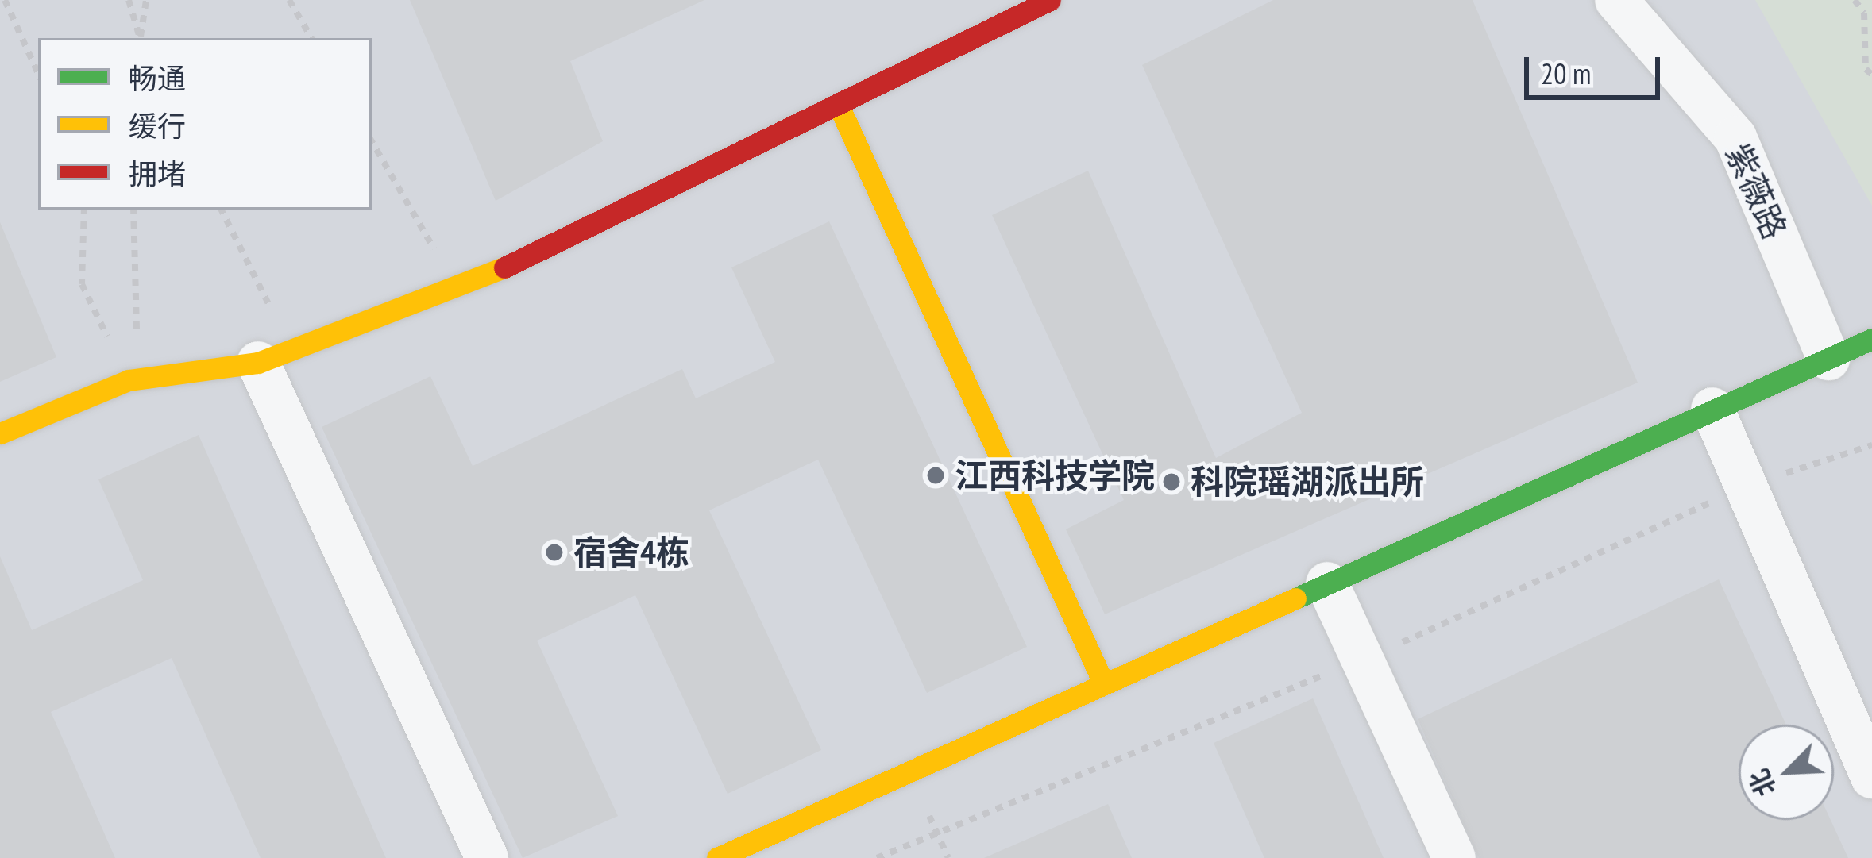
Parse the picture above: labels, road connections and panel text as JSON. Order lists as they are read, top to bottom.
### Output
{
  "streets": {
    "street": ["紫薇路"]
  },
  "places": ["江西科技学院", "科院瑶湖派出所", "宿舍4栋"],
  "legend": ["畅通", "缓行", "拥堵"],
  "scale_bar": "20 m",
  "north": "bottom left"
}
